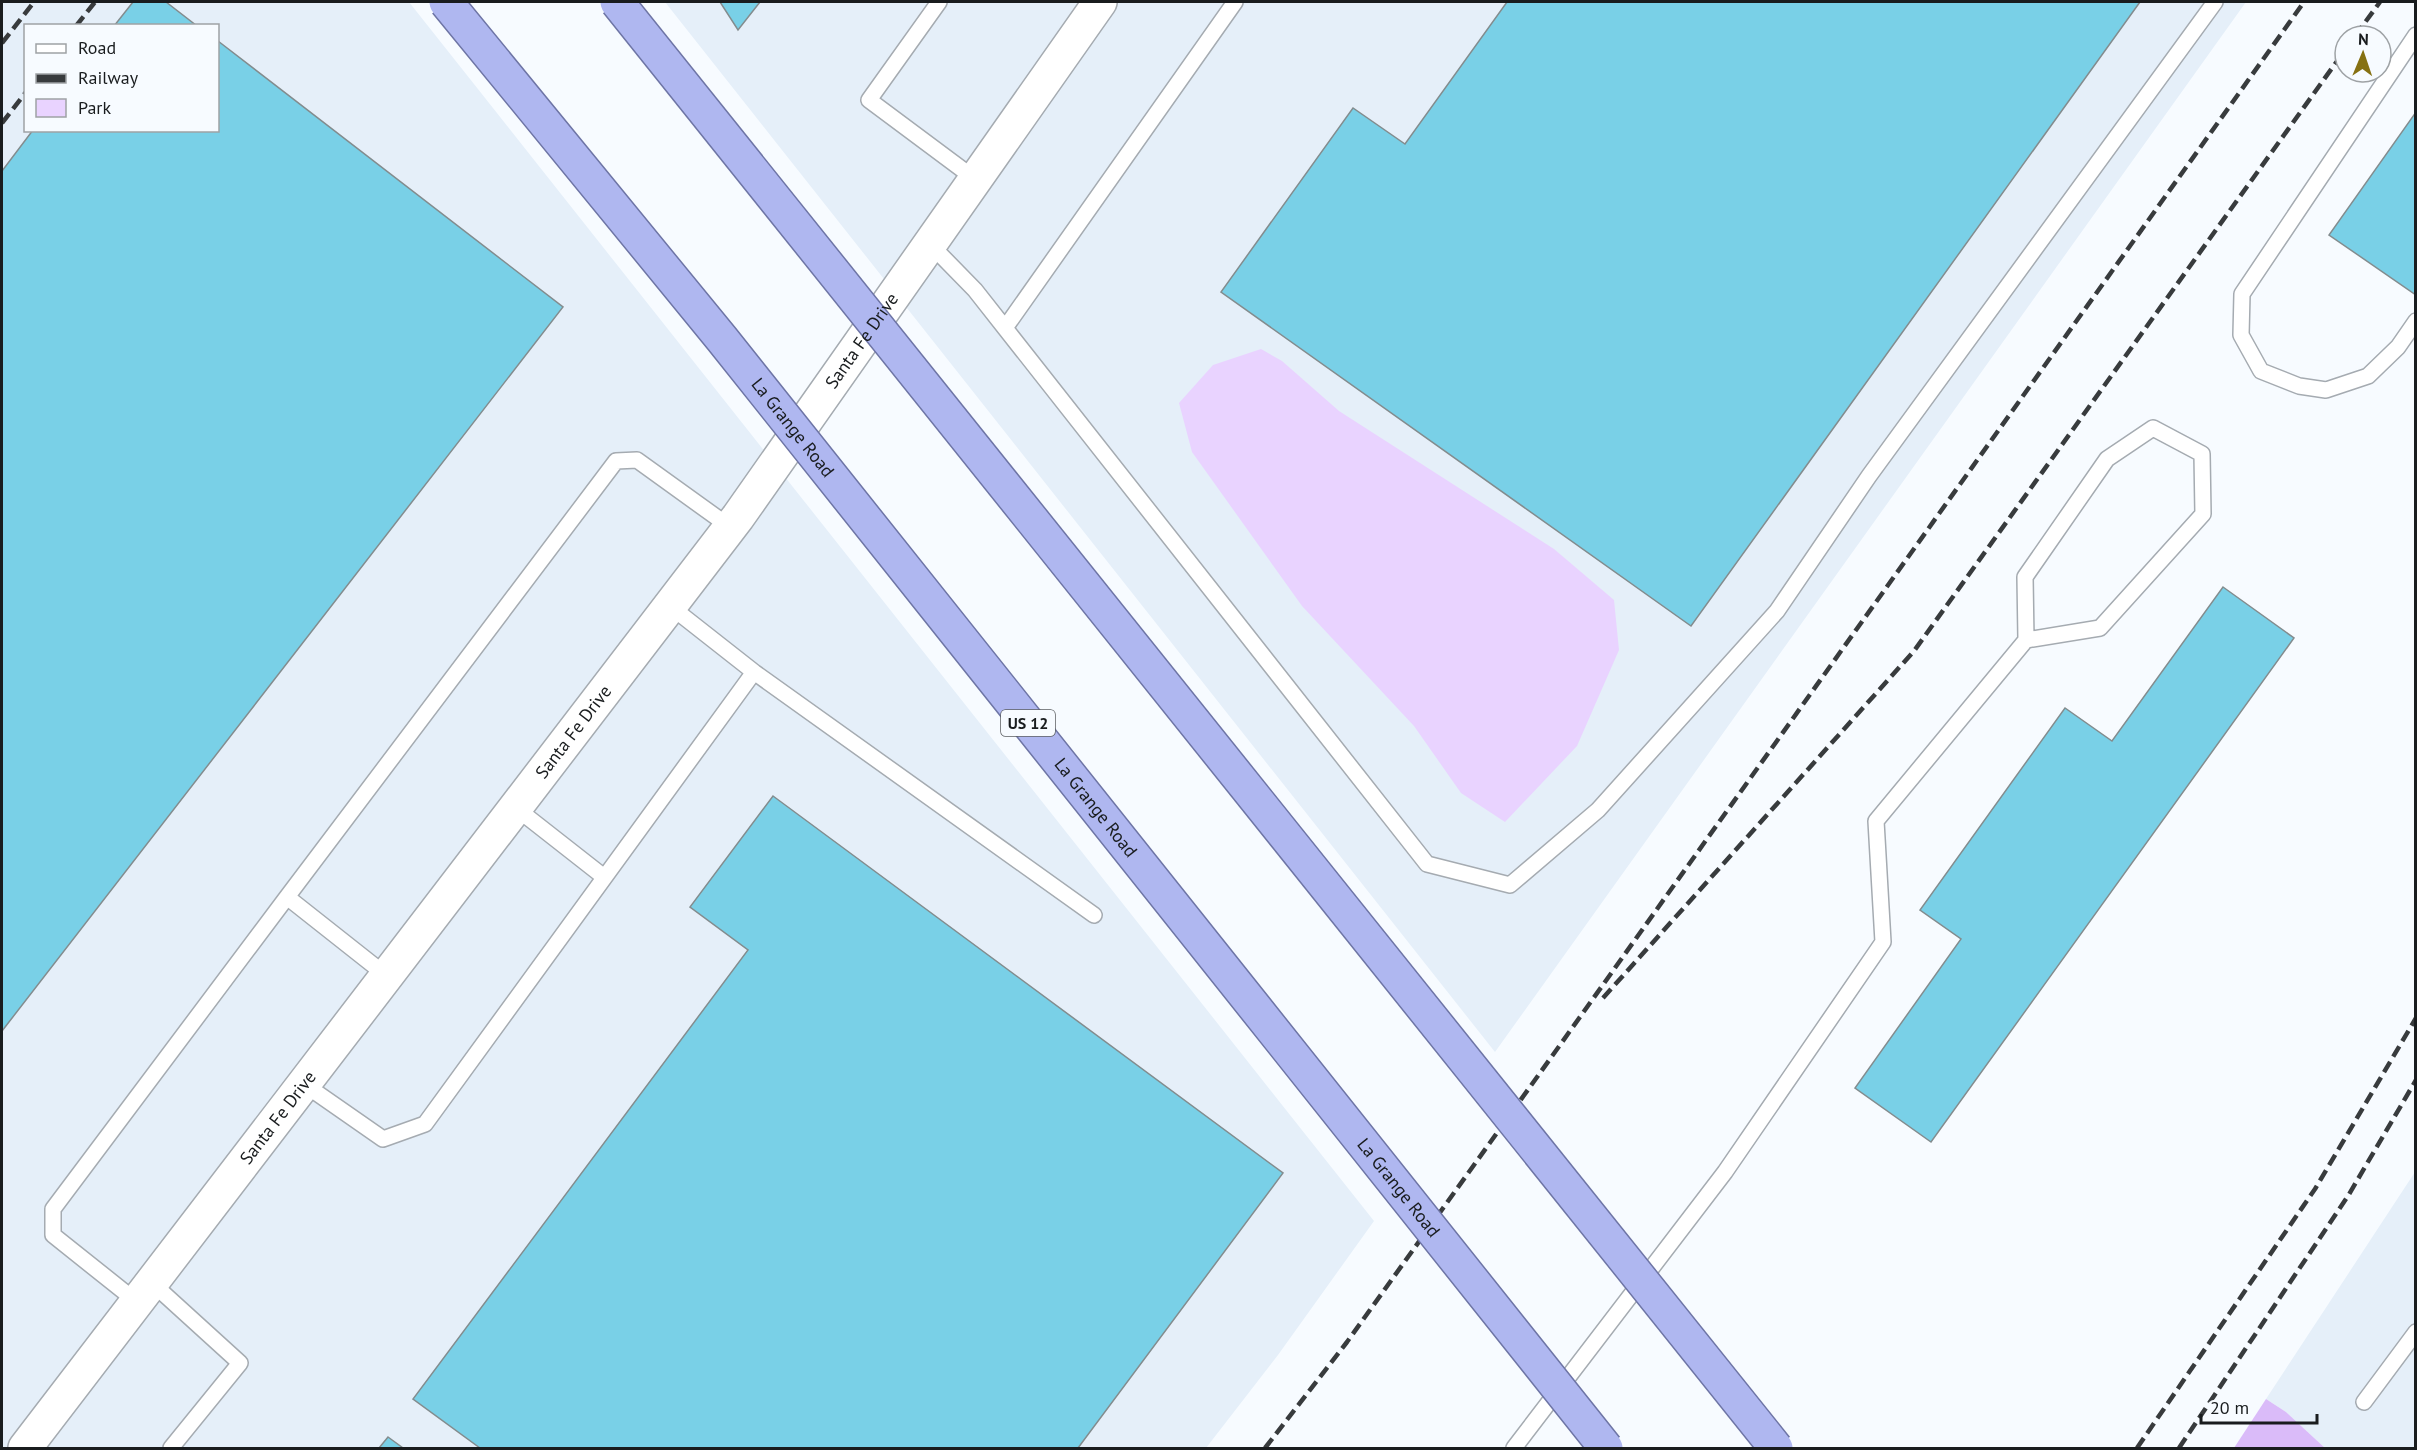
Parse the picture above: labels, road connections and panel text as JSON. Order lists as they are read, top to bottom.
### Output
{
  "streets": {
    "highway": ["La Grange Road", "US 12"],
    "street": ["Santa Fe Drive"]
  },
  "legend": ["Road", "Railway", "Park"],
  "scale_bar": "20 m",
  "north": "top"
}
